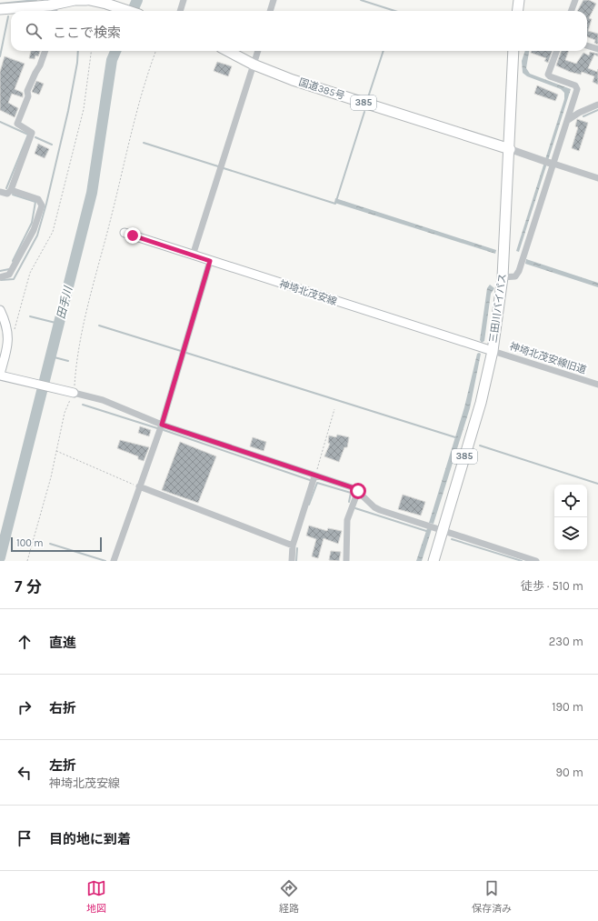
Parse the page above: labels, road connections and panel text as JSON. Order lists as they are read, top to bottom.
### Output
{
  "streets": {
    "highway": ["国道385号", "385", "三田川バイパス"],
    "main road": ["神埼北茂安線"],
    "street": ["神埼北茂安線旧道"]
  },
  "crossings": [
    ["国道385号", "三田川バイパス"],
    ["神埼北茂安線", "三田川バイパス"],
    ["神埼北茂安線", "神埼北茂安線旧道"],
    ["三田川バイパス", "神埼北茂安線旧道"]
  ],
  "water": ["田手川"],
  "scale_bar": "100 m",
  "page": {
    "search": "ここで検索",
    "scale": "100 m",
    "heading": ["7 分", "徒歩 · 510 m"],
    "list": [
      ["直進", "230 m"],
      ["右折", "190 m"],
      ["左折", "神埼北茂安線", "90 m"],
      "目的地に到着"
    ],
    "nav": ["地図", "経路", "保存済み"]
  }
}
